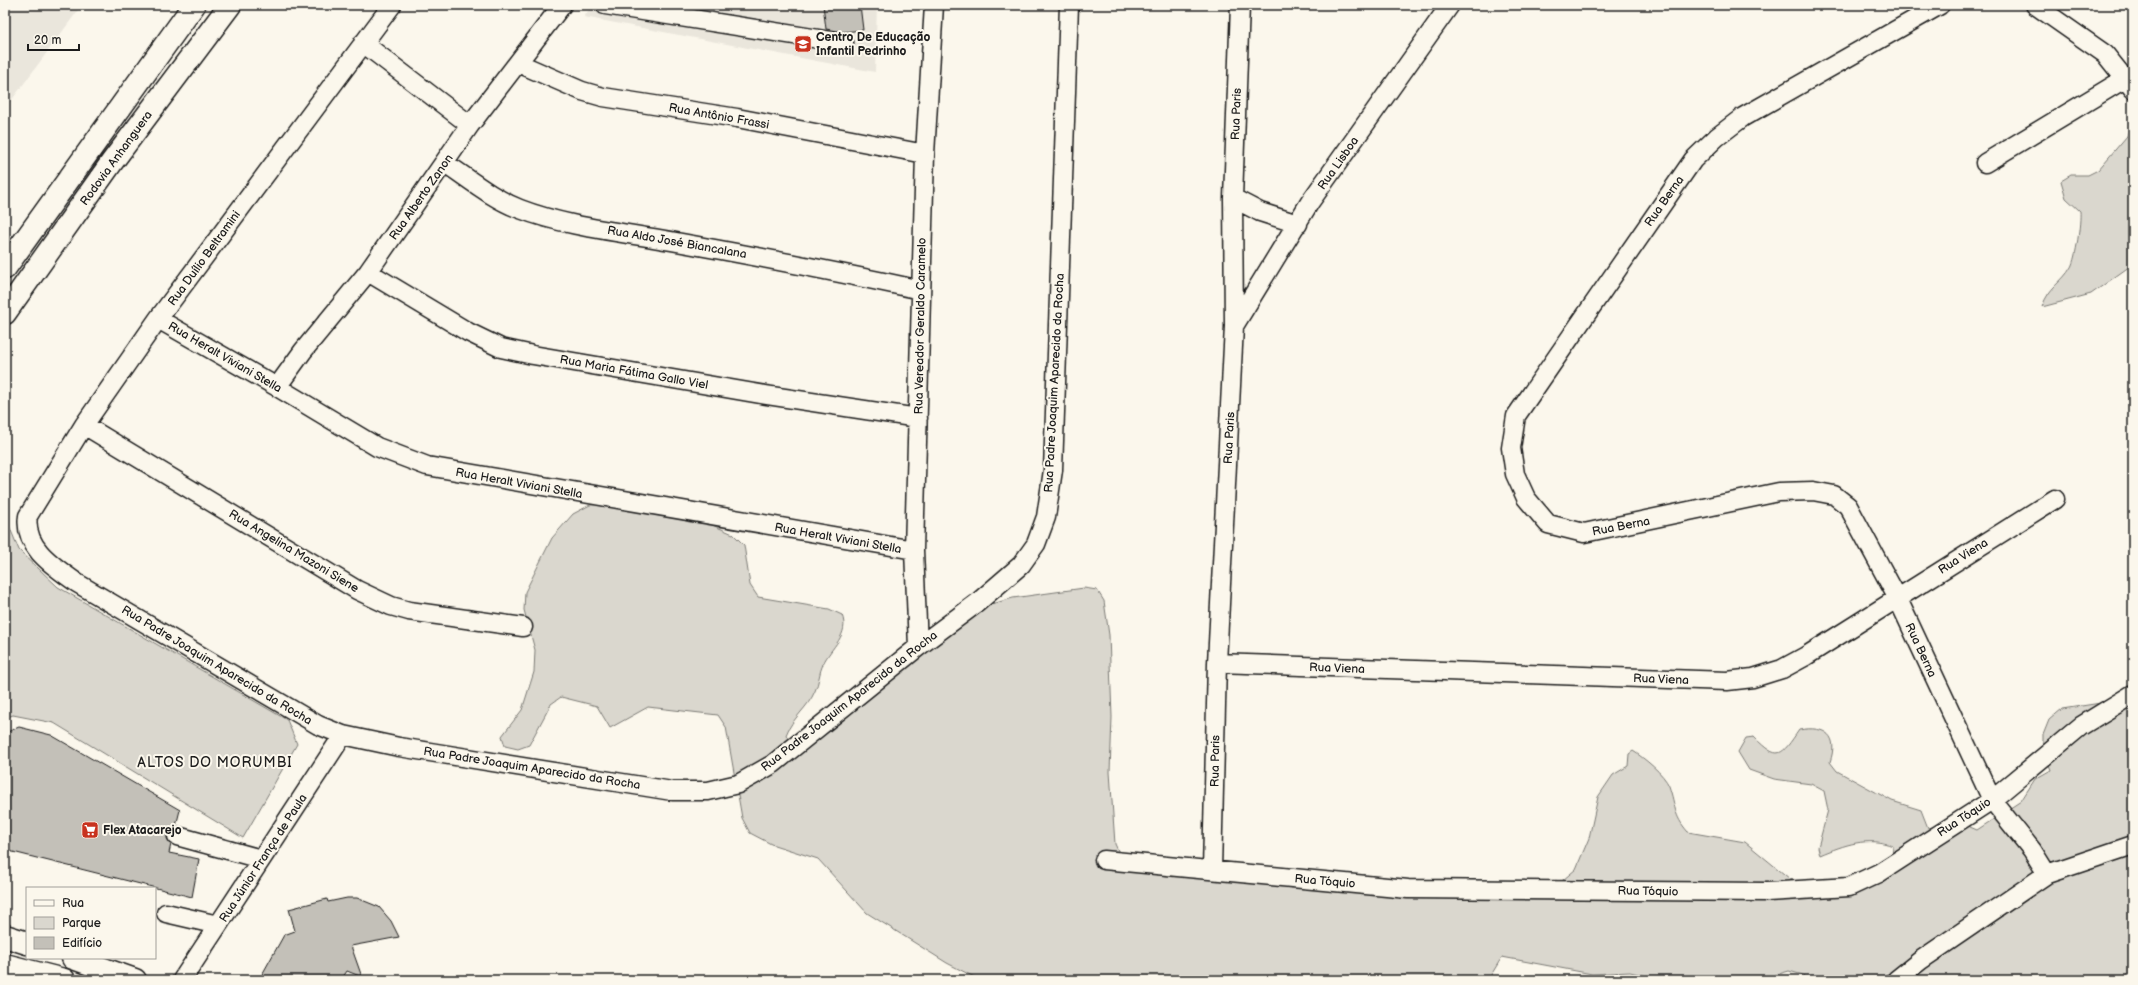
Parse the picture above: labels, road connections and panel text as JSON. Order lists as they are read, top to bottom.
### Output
{
  "streets": {
    "main road": ["Rodovia Anhanguera"],
    "street": [
      "Rua Paris",
      "Rua Antônio Frassi",
      "Rua Lisboa",
      "Rua Alberto Zanon",
      "Rua Berna",
      "Rua Aldo José Biancalana",
      "Rua Duílio Beltramini",
      "Rua Vereador Geraldo Caramelo",
      "Rua Heralt Viviani Stella",
      "Rua Maria Fátima Gallo Viel",
      "Rua Padre Joaquim Aparecido da Rocha",
      "Rua Angelina Mazoni Siene",
      "Rua Viena",
      "Rua Tóquio",
      "Rua Júnior França de Paula"
    ]
  },
  "crossings": [
    ["Rua Paris", "Rua Lisboa"],
    ["Rua Paris", "Rua Viena"],
    ["Rua Paris", "Rua Tóquio"],
    ["Rua Antônio Frassi", "Rua Alberto Zanon"],
    ["Rua Antônio Frassi", "Rua Vereador Geraldo Caramelo"],
    ["Rua Alberto Zanon", "Rua Aldo José Biancalana"],
    ["Rua Alberto Zanon", "Rua Heralt Viviani Stella"],
    ["Rua Alberto Zanon", "Rua Maria Fátima Gallo Viel"],
    ["Rua Berna", "Rua Viena"],
    ["Rua Berna", "Rua Tóquio"],
    ["Rua Aldo José Biancalana", "Rua Vereador Geraldo Caramelo"],
    ["Rua Duílio Beltramini", "Rua Heralt Viviani Stella"],
    ["Rua Duílio Beltramini", "Rua Padre Joaquim Aparecido da Rocha"],
    ["Rua Duílio Beltramini", "Rua Angelina Mazoni Siene"],
    ["Rua Vereador Geraldo Caramelo", "Rua Heralt Viviani Stella"],
    ["Rua Vereador Geraldo Caramelo", "Rua Maria Fátima Gallo Viel"],
    ["Rua Vereador Geraldo Caramelo", "Rua Padre Joaquim Aparecido da Rocha"],
    ["Rua Padre Joaquim Aparecido da Rocha", "Rua Júnior França de Paula"]
  ],
  "districts": ["ALTOS DO MORUMBI"],
  "places": {
    "school or university": ["Centro De Educação Infantil Pedrinho"],
    "supermarket": ["Flex Atacarejo"]
  },
  "legend": ["Rua", "Parque", "Edifício"],
  "scale_bar": "20 m"
}
